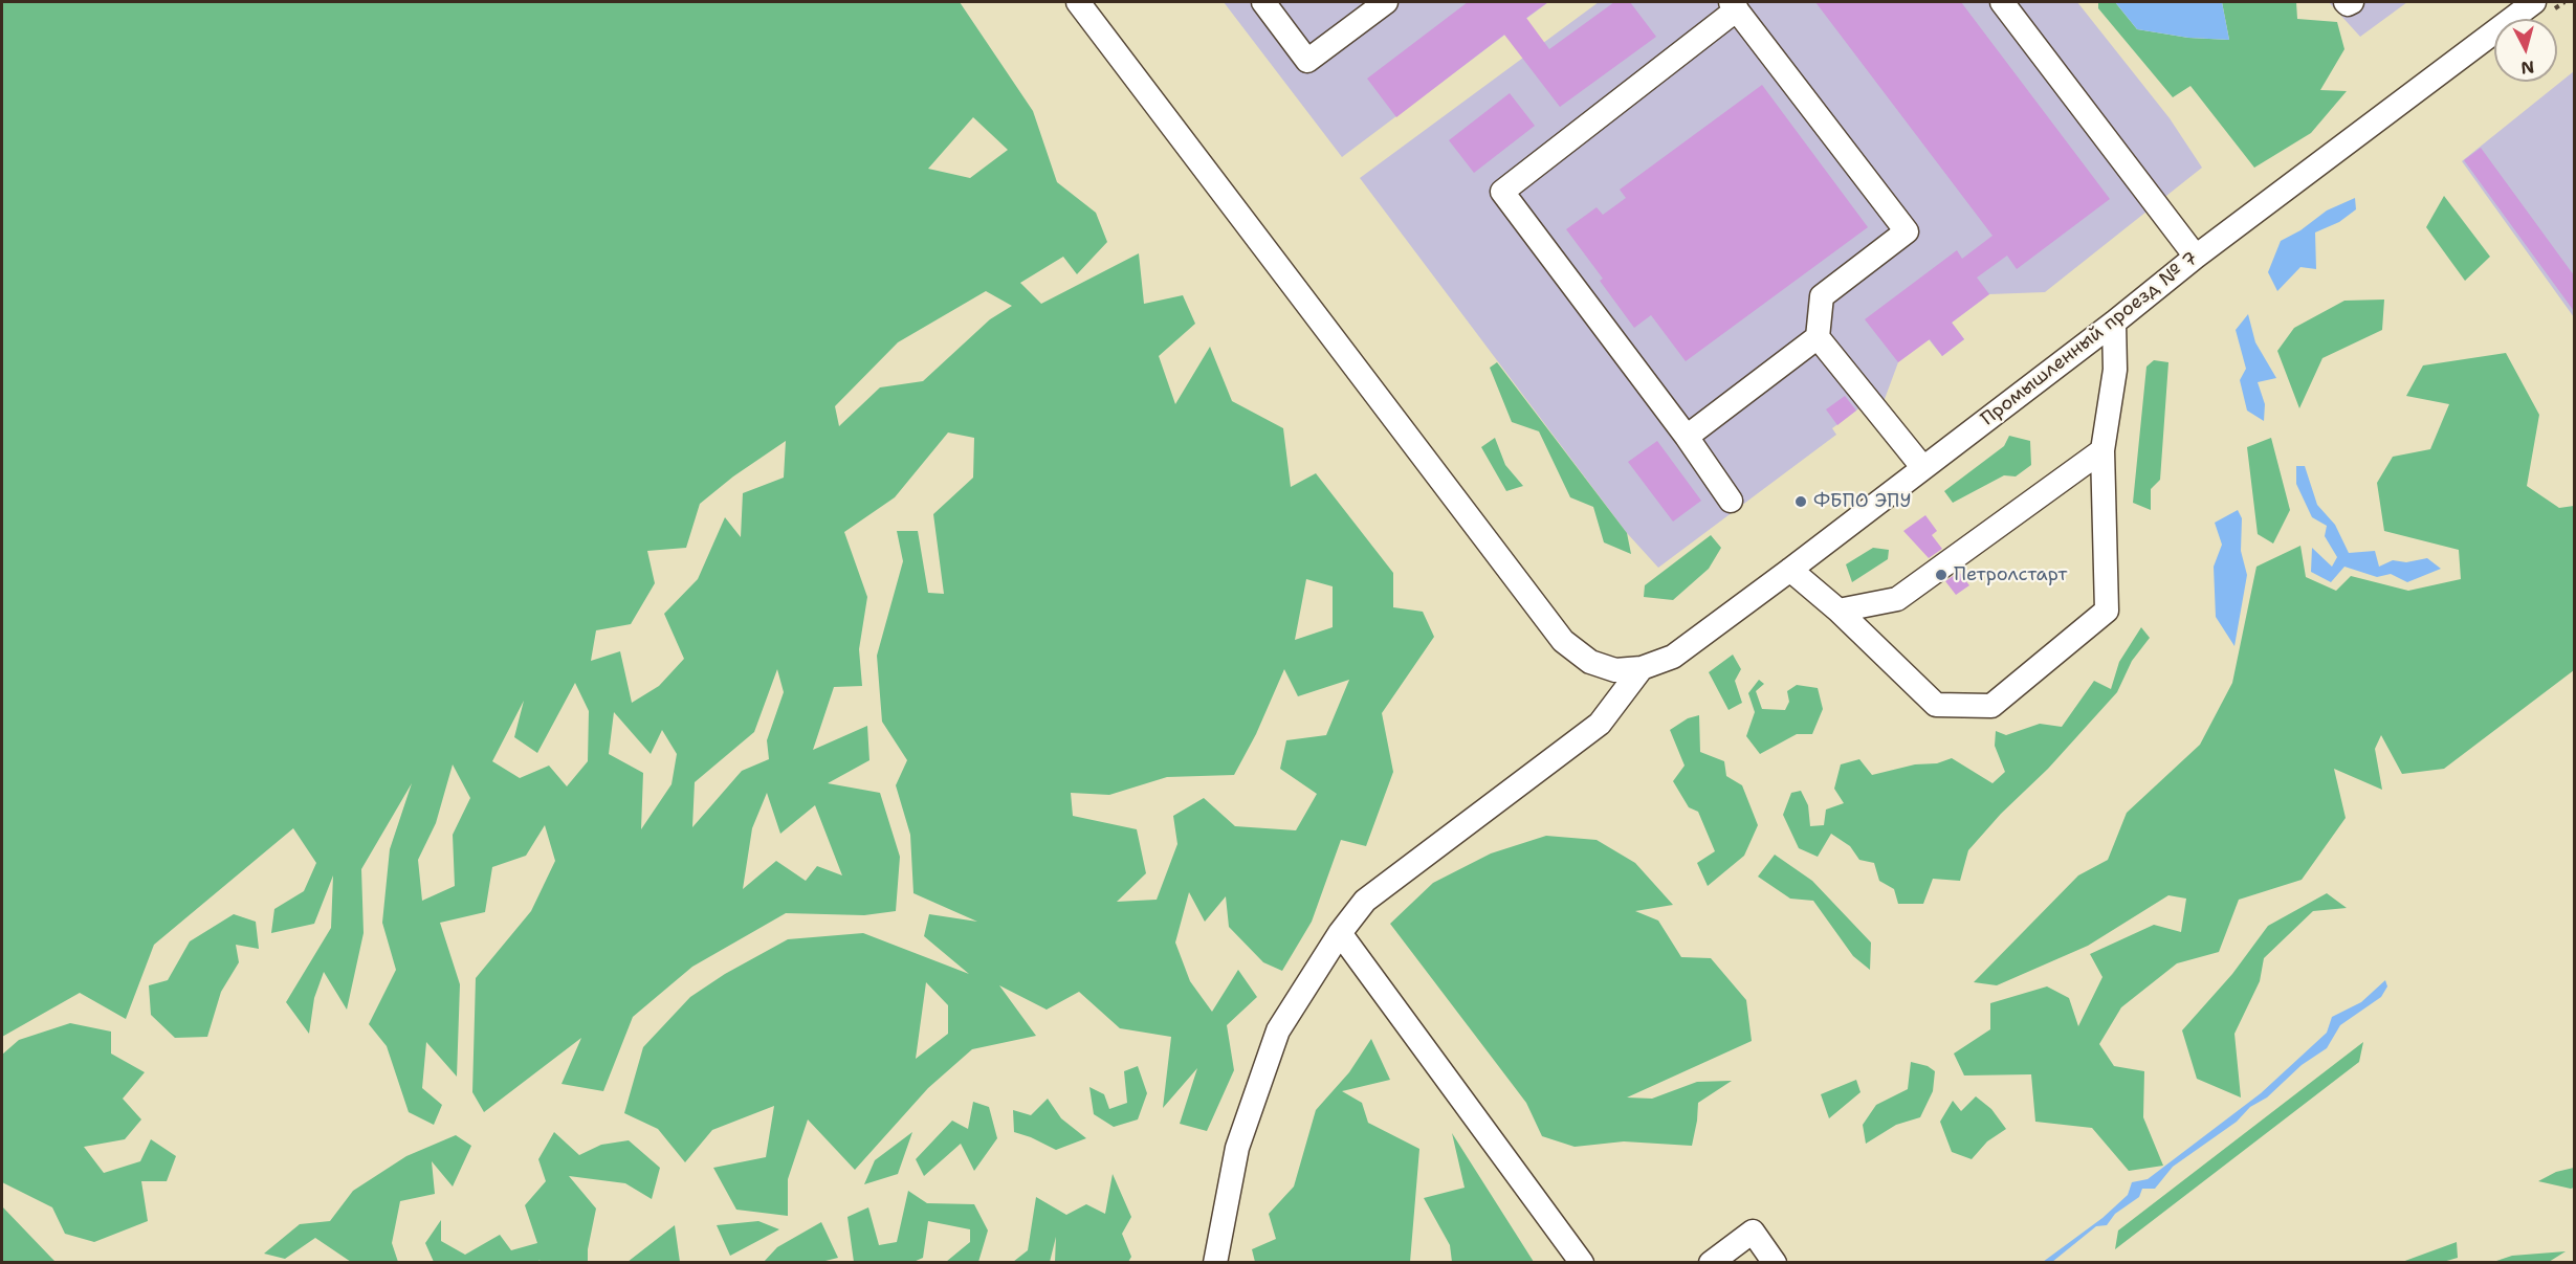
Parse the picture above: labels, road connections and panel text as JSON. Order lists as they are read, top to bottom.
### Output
{
  "streets": {
    "street": ["Промышленный проезд № 7"]
  },
  "places": ["ФБПО ЭПУ", "Петролстарт"],
  "north": "bottom"
}
